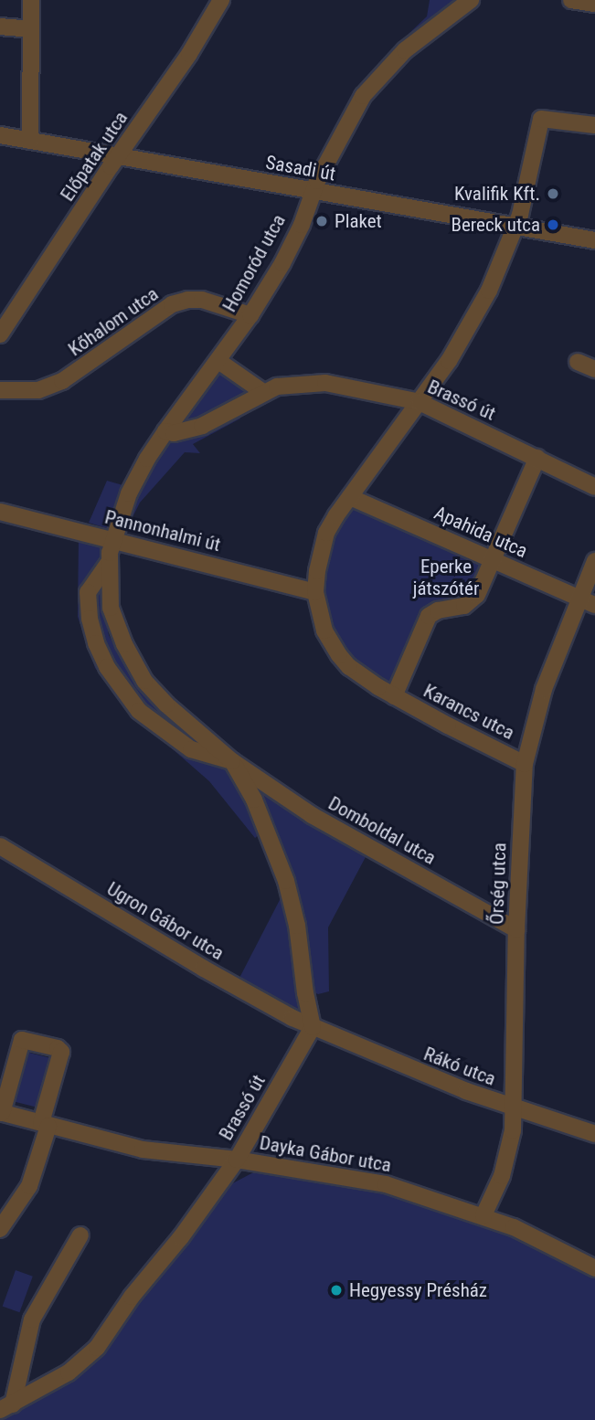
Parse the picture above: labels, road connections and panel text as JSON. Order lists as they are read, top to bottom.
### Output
{
  "streets": {
    "street": [
      "Előpatak utca",
      "Sasadi út",
      "Homoród utca",
      "Kőhalom utca",
      "Brassó út",
      "Pannonhalmi út",
      "Apahida utca",
      "Karancs utca",
      "Domboldal utca",
      "Őrség utca",
      "Ugron Gábor utca",
      "Rákó utca",
      "Dayka Gábor utca"
    ]
  },
  "crossings": [
    ["Előpatak utca", "Sasadi út"],
    ["Sasadi út", "Homoród utca"],
    ["Homoród utca", "Kőhalom utca"],
    ["Homoród utca", "Brassó út"],
    ["Brassó út", "Ugron Gábor utca"],
    ["Brassó út", "Rákó utca"],
    ["Brassó út", "Dayka Gábor utca"],
    ["Pannonhalmi út", "Karancs utca"],
    ["Apahida utca", "Őrség utca"],
    ["Karancs utca", "Őrség utca"],
    ["Domboldal utca", "Őrség utca"],
    ["Őrség utca", "Rákó utca"],
    ["Őrség utca", "Dayka Gábor utca"],
    ["Ugron Gábor utca", "Rákó utca"]
  ],
  "parks": ["Eperke játszótér"],
  "places": [
    "Kvalifik Kft.",
    "Plaket",
    "Bereck utca",
    "Hegyessy Présház"
  ]
}
